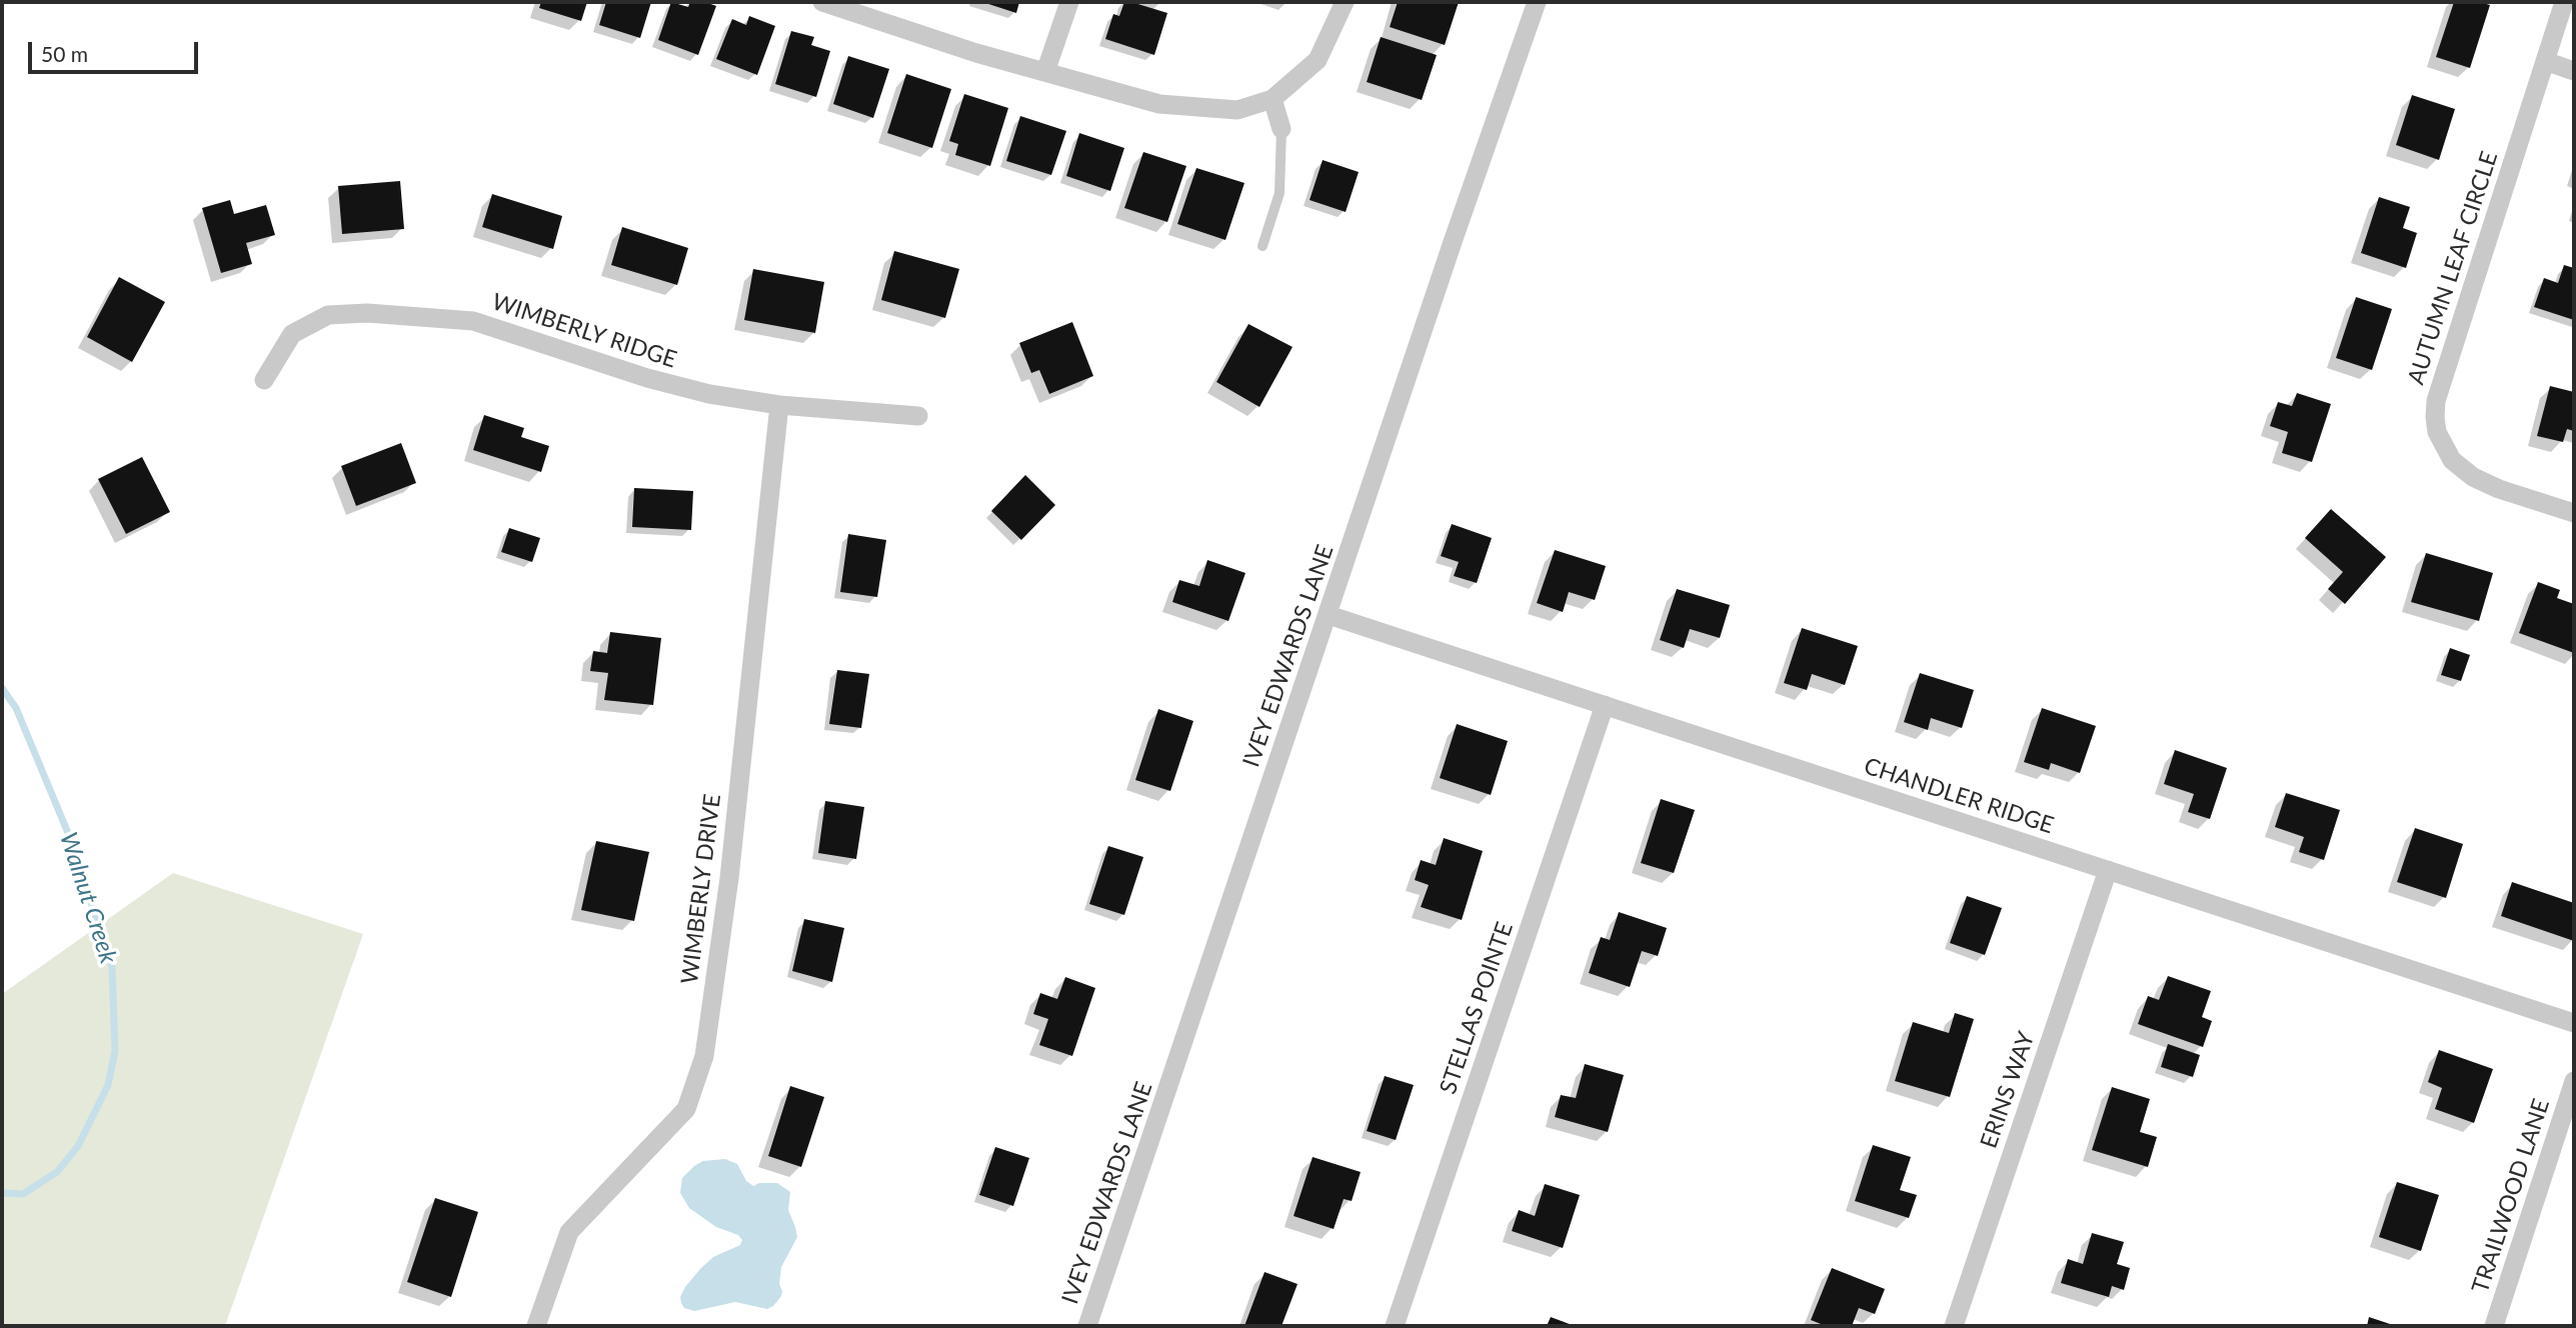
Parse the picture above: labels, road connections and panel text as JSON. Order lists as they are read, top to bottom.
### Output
{
  "streets": {
    "street": [
      "AUTUMN LEAF CIRCLE",
      "WIMBERLY RIDGE",
      "IVEY EDWARDS LANE",
      "CHANDLER RIDGE",
      "WIMBERLY DRIVE",
      "STELLAS POINTE",
      "ERINS WAY",
      "TRAILWOOD LANE"
    ]
  },
  "crossings": [
    ["WIMBERLY RIDGE", "WIMBERLY DRIVE"],
    ["IVEY EDWARDS LANE", "CHANDLER RIDGE"],
    ["CHANDLER RIDGE", "STELLAS POINTE"],
    ["CHANDLER RIDGE", "ERINS WAY"]
  ],
  "water": ["Walnut Creek"],
  "scale_bar": "50 m"
}
